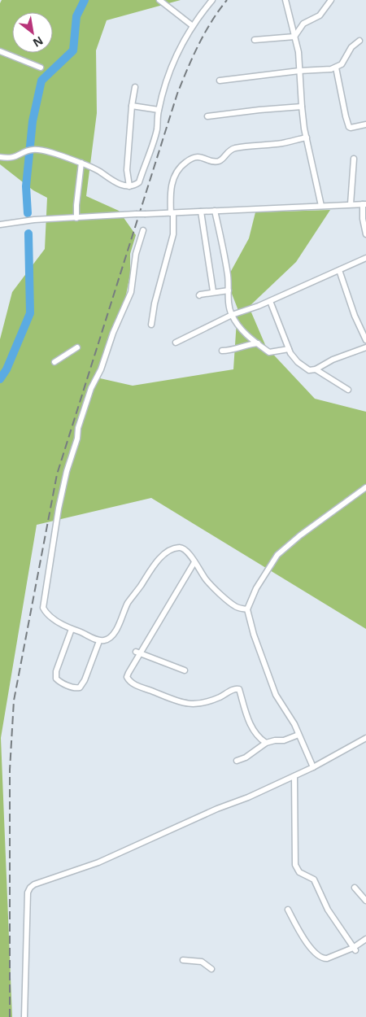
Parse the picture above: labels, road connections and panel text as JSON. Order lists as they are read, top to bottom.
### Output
{
  "north": "bottom right"
}
